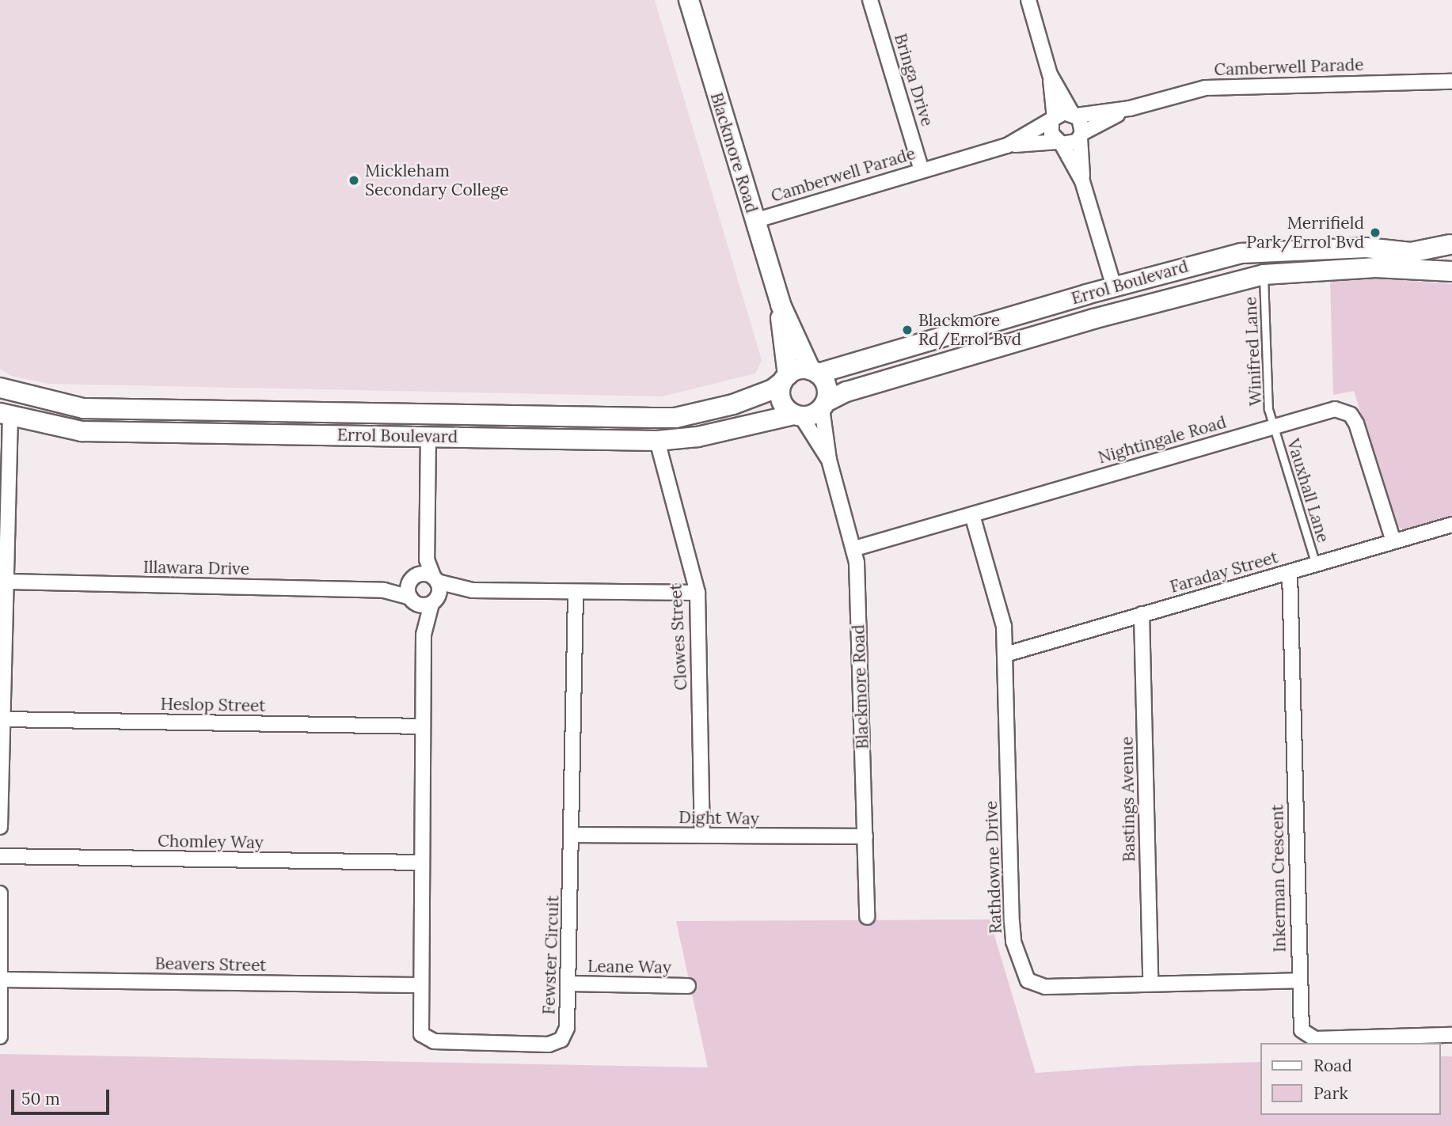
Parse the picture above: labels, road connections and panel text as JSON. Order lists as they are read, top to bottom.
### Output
{
  "streets": {
    "street": [
      "Camberwell Parade",
      "Bringa Drive",
      "Blackmore Road",
      "Errol Boulevard",
      "Nightingale Road",
      "Illawara Drive",
      "Faraday Street",
      "Clowes Street",
      "Heslop Street",
      "Bastings Avenue",
      "Dight Way",
      "Chomley Way",
      "Rathdowne Drive",
      "Inkerman Crescent",
      "Fewster Circuit",
      "Beavers Street",
      "Leane Way"
    ],
    "lane": ["Winifred Lane", "Vauxhall Lane"]
  },
  "crossings": [
    ["Camberwell Parade", "Bringa Drive"],
    ["Camberwell Parade", "Blackmore Road"],
    ["Blackmore Road", "Errol Boulevard"],
    ["Blackmore Road", "Nightingale Road"],
    ["Blackmore Road", "Dight Way"],
    ["Errol Boulevard", "Winifred Lane"],
    ["Errol Boulevard", "Clowes Street"],
    ["Winifred Lane", "Nightingale Road"],
    ["Winifred Lane", "Vauxhall Lane"],
    ["Nightingale Road", "Vauxhall Lane"],
    ["Nightingale Road", "Faraday Street"],
    ["Nightingale Road", "Rathdowne Drive"],
    ["Vauxhall Lane", "Faraday Street"],
    ["Illawara Drive", "Fewster Circuit"],
    ["Faraday Street", "Bastings Avenue"],
    ["Faraday Street", "Rathdowne Drive"],
    ["Faraday Street", "Inkerman Crescent"],
    ["Clowes Street", "Dight Way"],
    ["Heslop Street", "Fewster Circuit"],
    ["Bastings Avenue", "Rathdowne Drive"],
    ["Dight Way", "Fewster Circuit"],
    ["Chomley Way", "Fewster Circuit"],
    ["Rathdowne Drive", "Inkerman Crescent"],
    ["Fewster Circuit", "Beavers Street"],
    ["Fewster Circuit", "Leane Way"]
  ],
  "places": ["Mickleham Secondary College", "Merrifield Park/Errol Bvd", "Blackmore Rd/Errol Bvd"],
  "legend": ["Road", "Park"],
  "scale_bar": "50 m"
}
